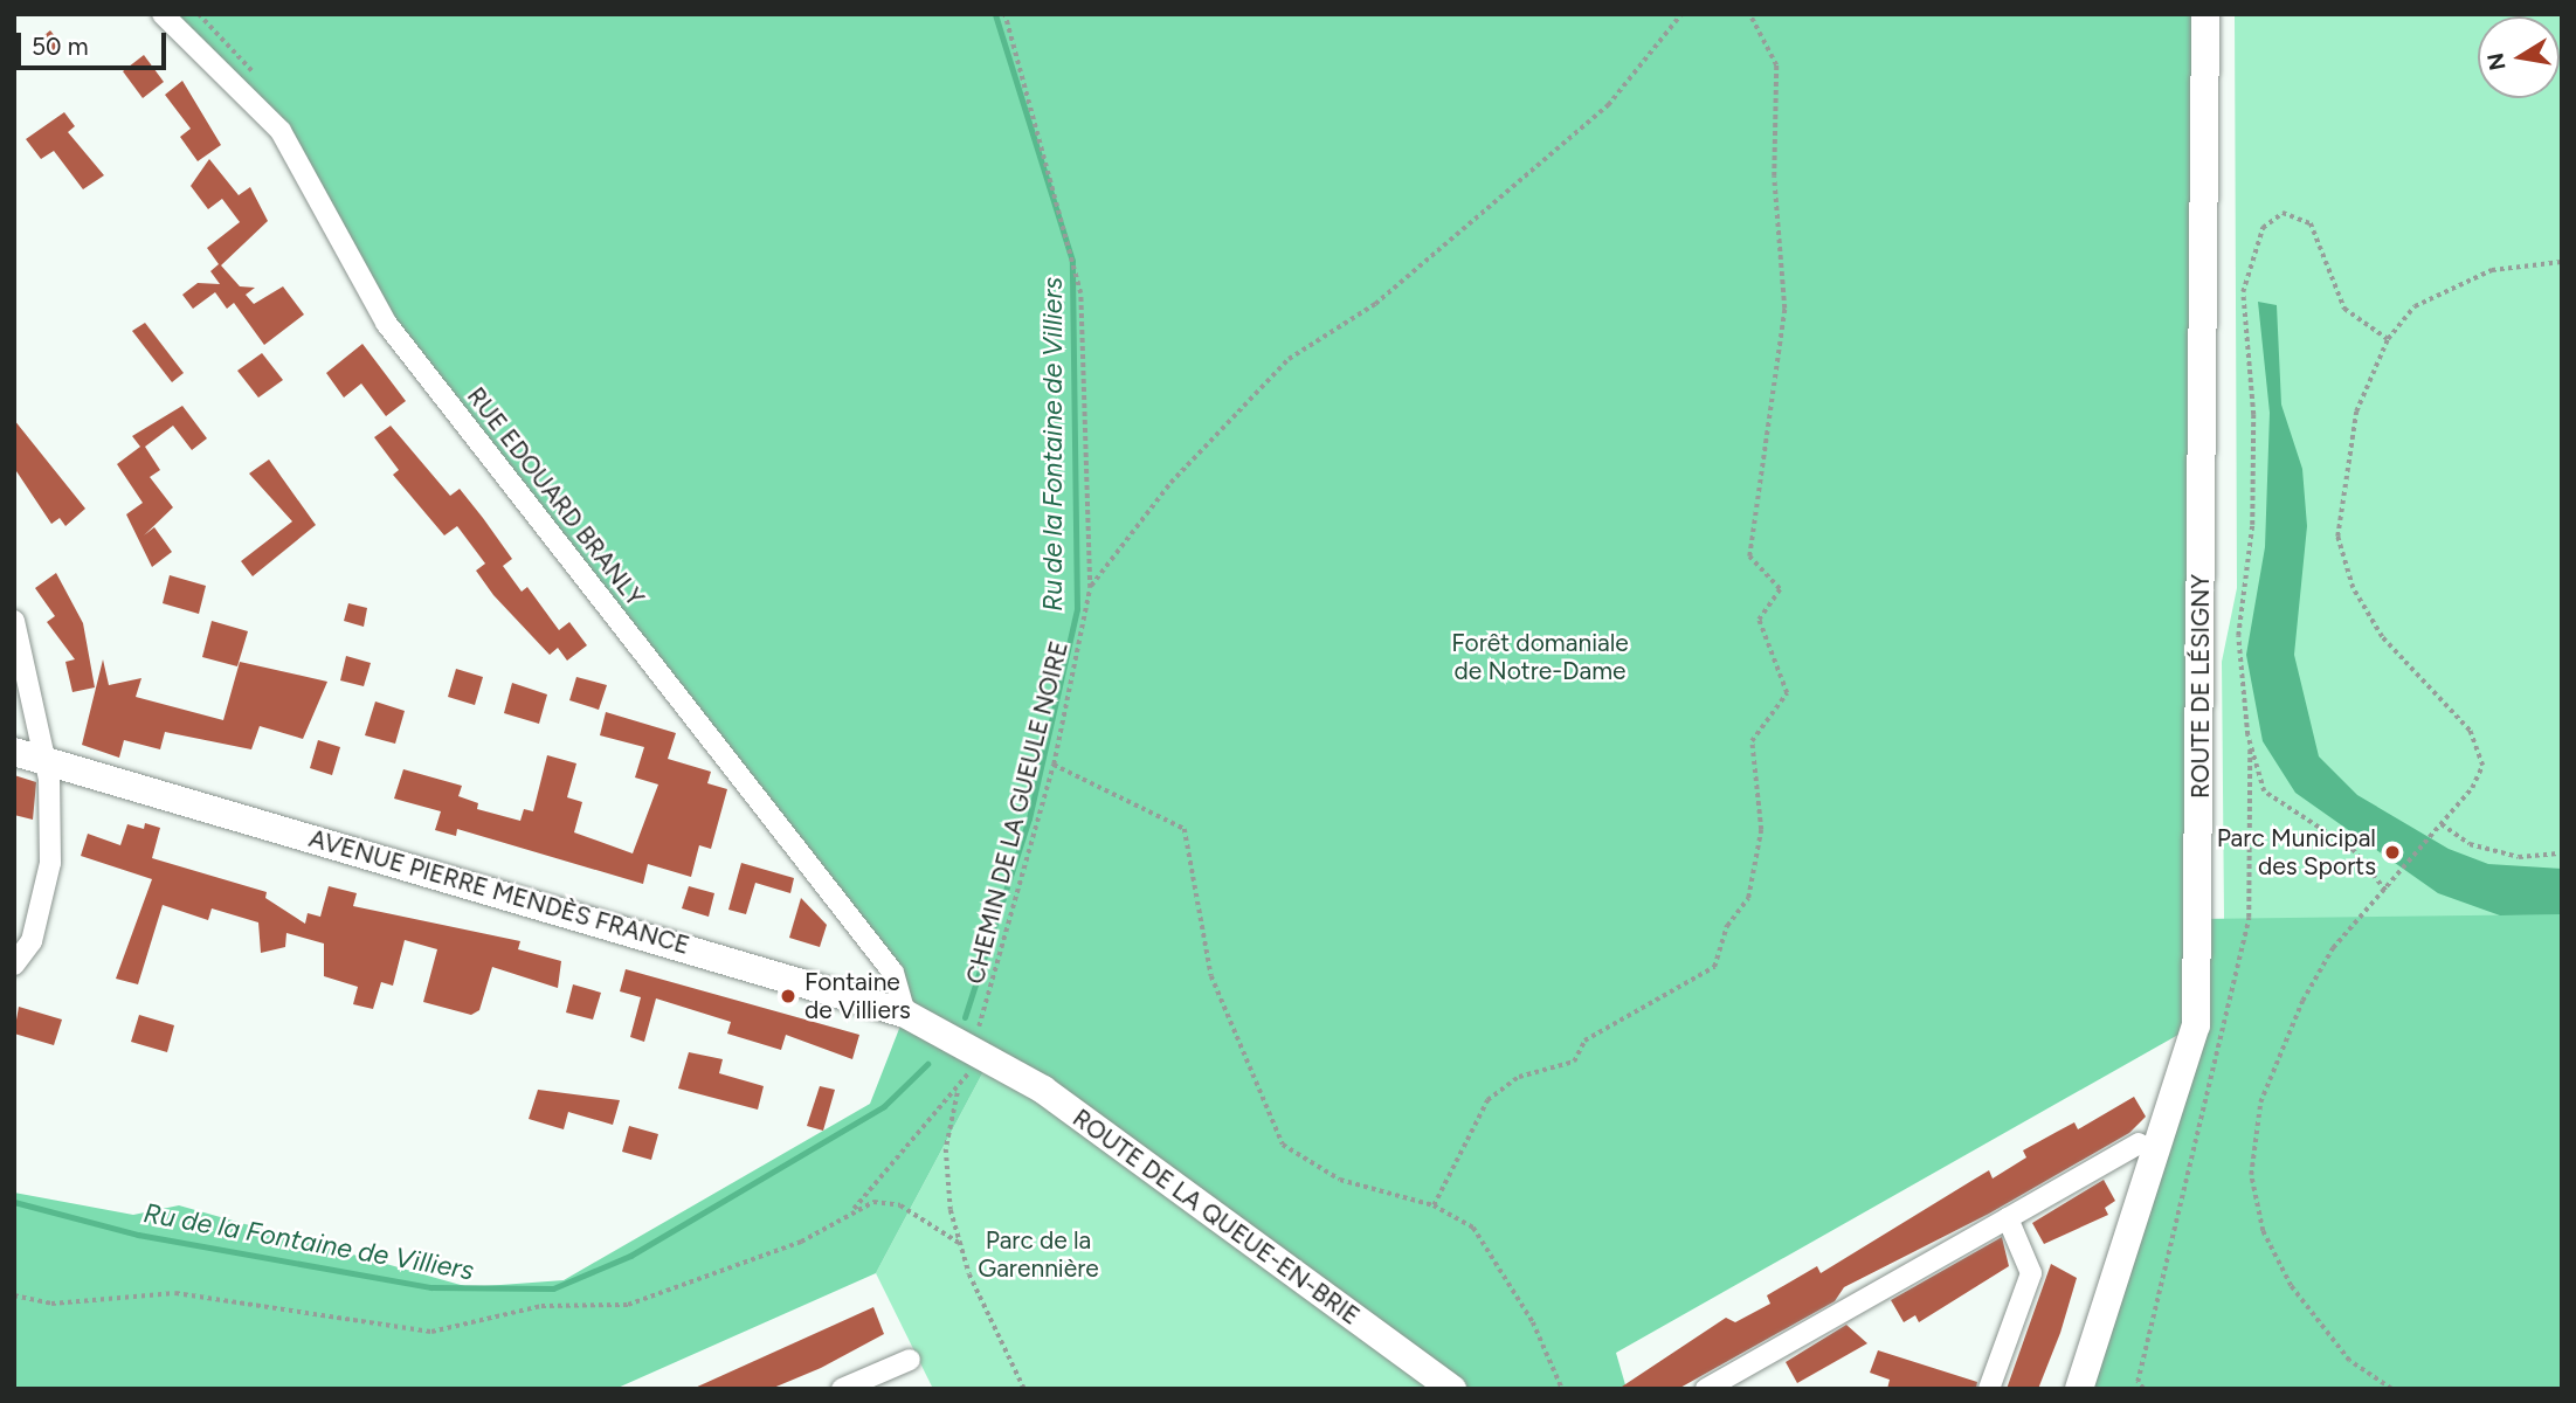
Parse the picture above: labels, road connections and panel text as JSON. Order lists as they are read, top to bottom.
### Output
{
  "streets": {
    "main road": ["ROUTE DE LÉSIGNY", "AVENUE PIERRE MENDÈS FRANCE", "ROUTE DE LA QUEUE-EN-BRIE"],
    "street": ["RUE EDOUARD BRANLY"],
    "path": ["CHEMIN DE LA GUEULE NOIRE"]
  },
  "crossings": [
    ["RUE EDOUARD BRANLY", "AVENUE PIERRE MENDÈS FRANCE"],
    ["CHEMIN DE LA GUEULE NOIRE", "AVENUE PIERRE MENDÈS FRANCE"],
    ["CHEMIN DE LA GUEULE NOIRE", "ROUTE DE LA QUEUE-EN-BRIE"],
    ["AVENUE PIERRE MENDÈS FRANCE", "ROUTE DE LA QUEUE-EN-BRIE"]
  ],
  "water": ["Ru de la Fontaine de Villiers"],
  "parks": ["Forêt domaniale de Notre-Dame", "Parc de la Garennière"],
  "places": ["Parc Municipal des Sports", "Fontaine de Villiers"],
  "scale_bar": "50 m",
  "north": "left"
}
